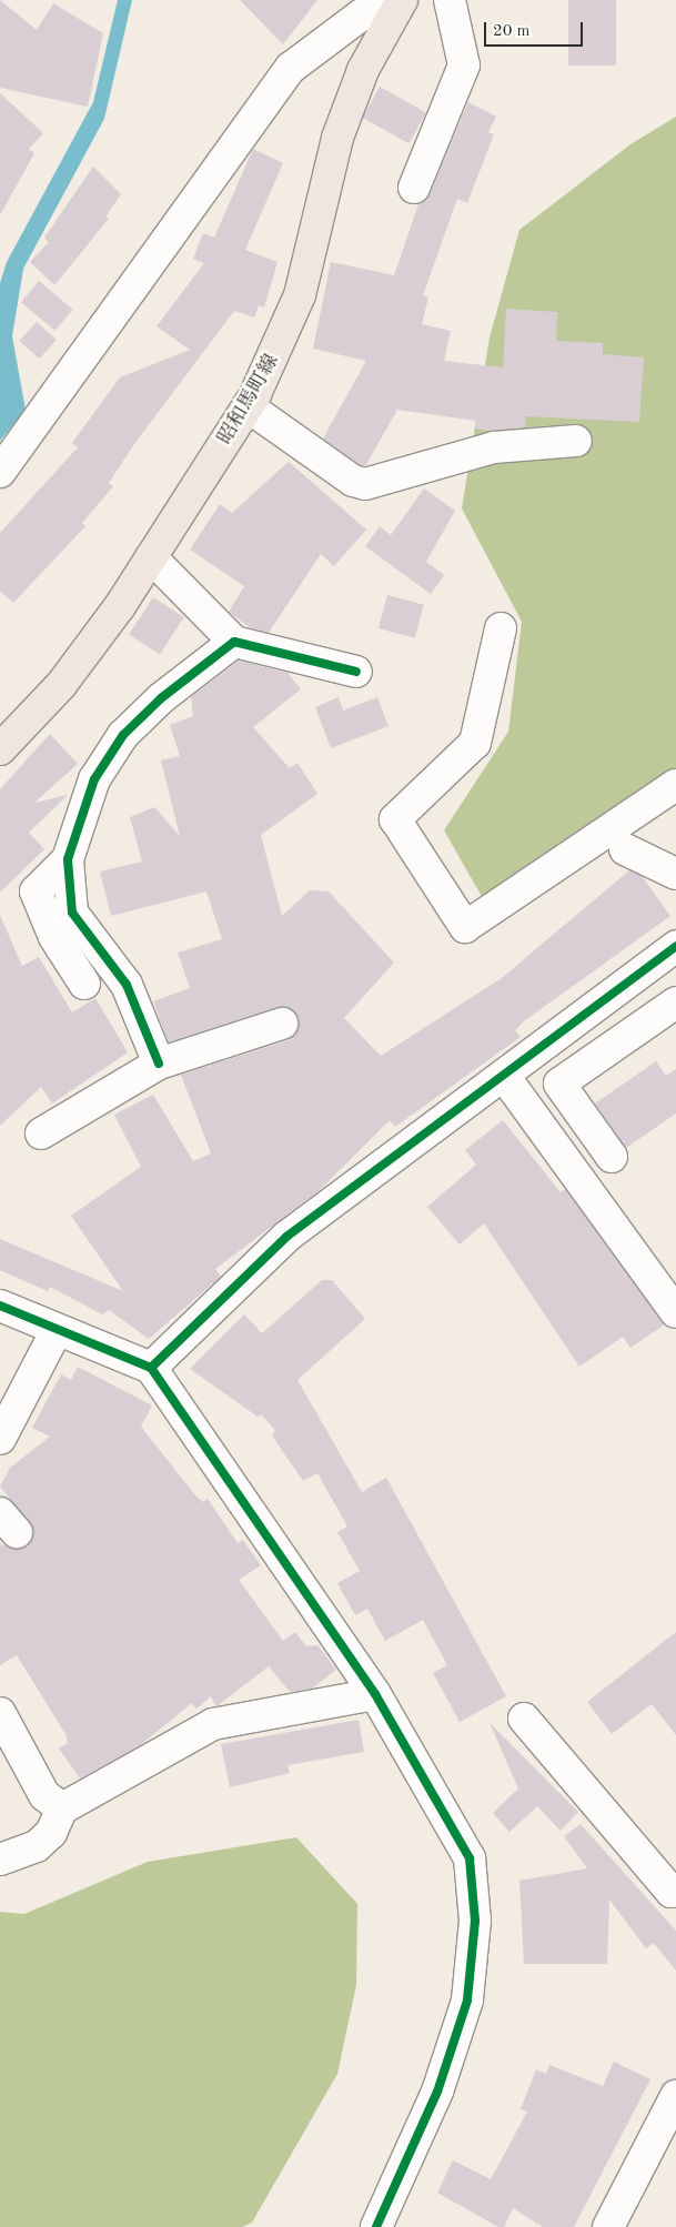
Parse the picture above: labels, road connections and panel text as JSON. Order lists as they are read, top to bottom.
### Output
{
  "streets": {
    "main road": ["昭和馬町線"]
  },
  "scale_bar": "20 m"
}
